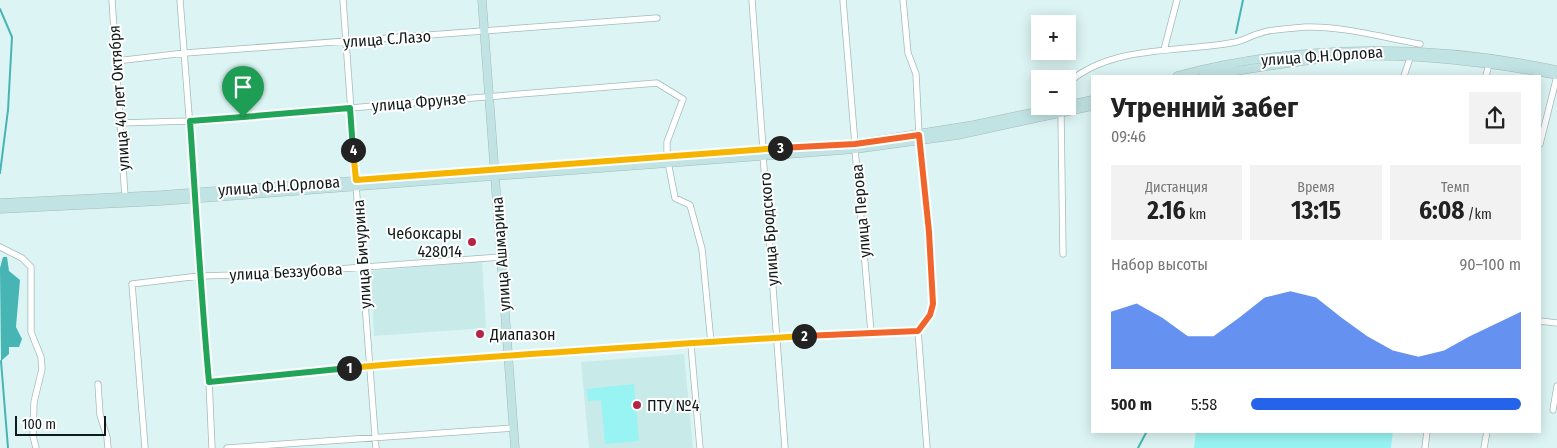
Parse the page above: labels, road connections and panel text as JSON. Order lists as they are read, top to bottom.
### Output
{
  "streets": {
    "street": [
      "улица С.Лазо",
      "улица Ф.Н.Орлова",
      "улица 40 лет Октября",
      "улица Фрунзе",
      "улица Перова",
      "улица Бродского",
      "улица Бичурина",
      "улица Ашмарина",
      "улица Беззубова"
    ]
  },
  "crossings": [
    ["улица С.Лазо", "улица 40 лет Октября"],
    ["улица С.Лазо", "улица Бичурина"],
    ["улица С.Лазо", "улица Ашмарина"],
    ["улица Ф.Н.Орлова", "улица 40 лет Октября"],
    ["улица Ф.Н.Орлова", "улица Фрунзе"],
    ["улица Ф.Н.Орлова", "улица Перова"],
    ["улица Ф.Н.Орлова", "улица Бродского"],
    ["улица Ф.Н.Орлова", "улица Бичурина"],
    ["улица Ф.Н.Орлова", "улица Ашмарина"],
    ["улица 40 лет Октября", "улица Фрунзе"],
    ["улица Фрунзе", "улица Бичурина"],
    ["улица Фрунзе", "улица Ашмарина"],
    ["улица Бичурина", "улица Беззубова"],
    ["улица Ашмарина", "улица Беззубова"]
  ],
  "places": ["Чебоксары 428014", "Диапазон", "ПТУ №4"],
  "scale_bar": "100 m",
  "page": {
    "map_buttons": ["+", "−"],
    "heading": ["Утренний забег", "09:46"],
    "pins": [
      "3",
      "4",
      "2",
      "1"
    ],
    "stats": [
      ["Дистанция", "2.16 km"],
      ["Время", "13:15"],
      ["Темп", "6:08 /km"]
    ],
    "chart": ["Набор высоты", "90–100 m"],
    "list": [
      {
        "name": "500 m",
        "note": "5:58"
      }
    ],
    "scale": "100 m"
  }
}
